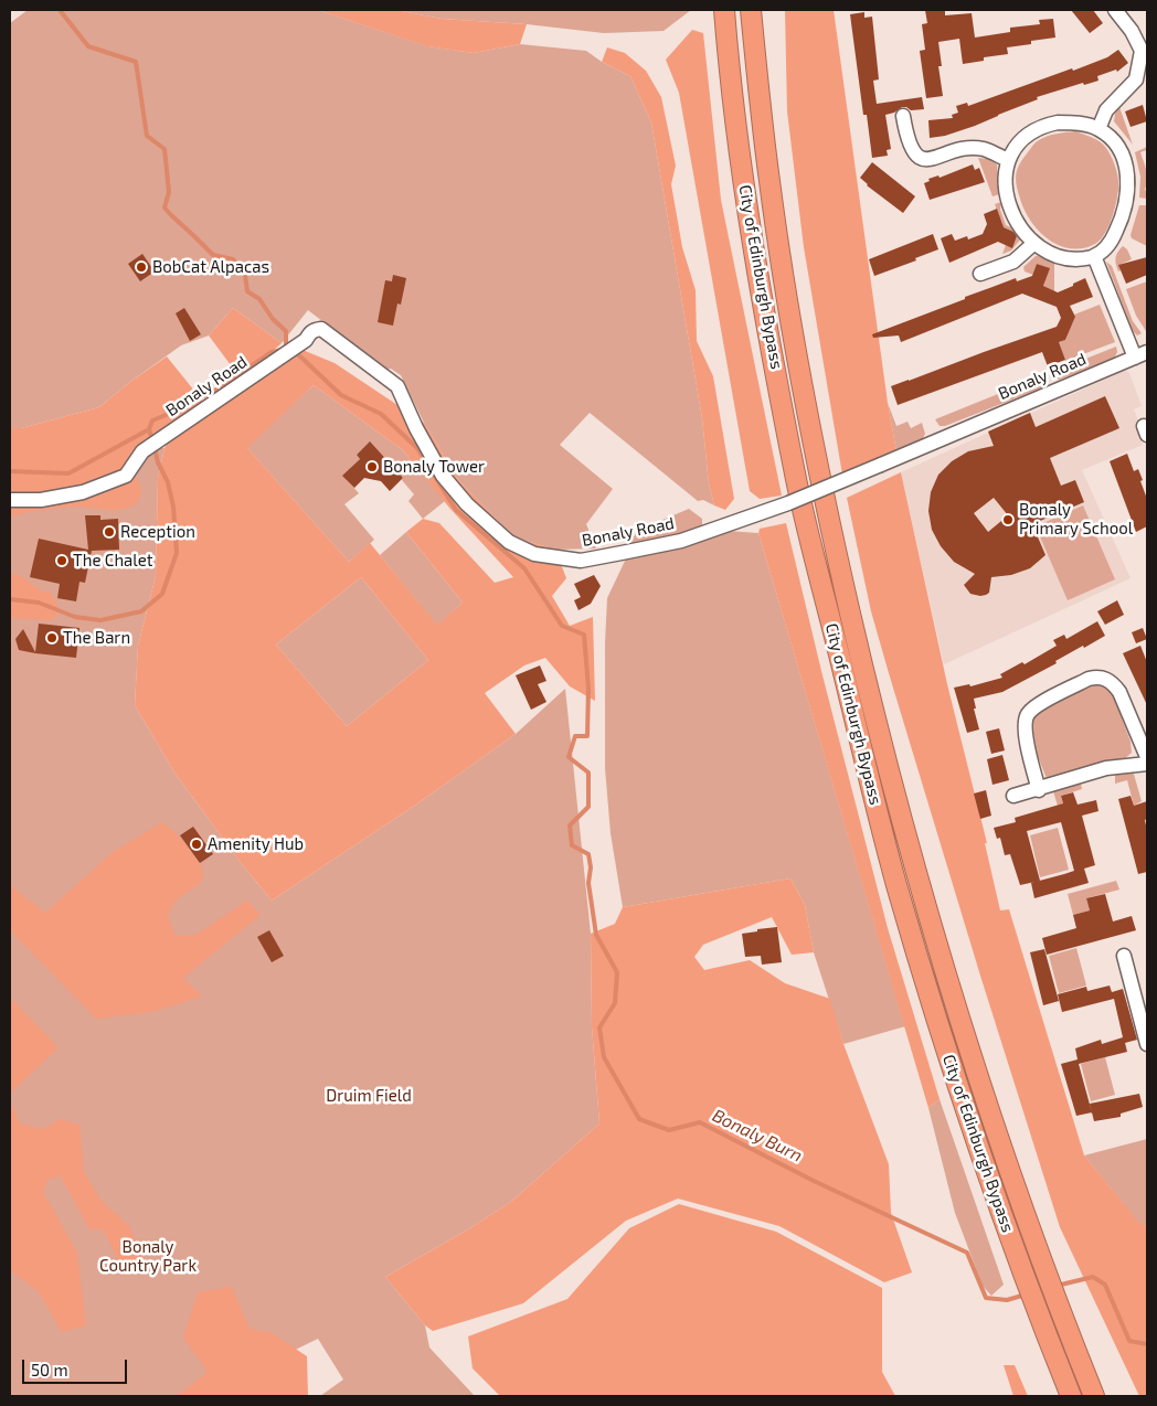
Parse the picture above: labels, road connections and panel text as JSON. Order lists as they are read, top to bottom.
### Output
{
  "streets": {
    "highway": ["City of Edinburgh Bypass"],
    "street": ["Bonaly Road"]
  },
  "water": ["Bonaly Burn"],
  "parks": ["Druim Field", "Bonaly Country Park"],
  "places": [
    "BobCat Alpacas",
    "Bonaly Tower",
    "Bonaly Primary School",
    "Reception",
    "The Chalet",
    "The Barn",
    "Amenity Hub"
  ],
  "scale_bar": "50 m"
}
